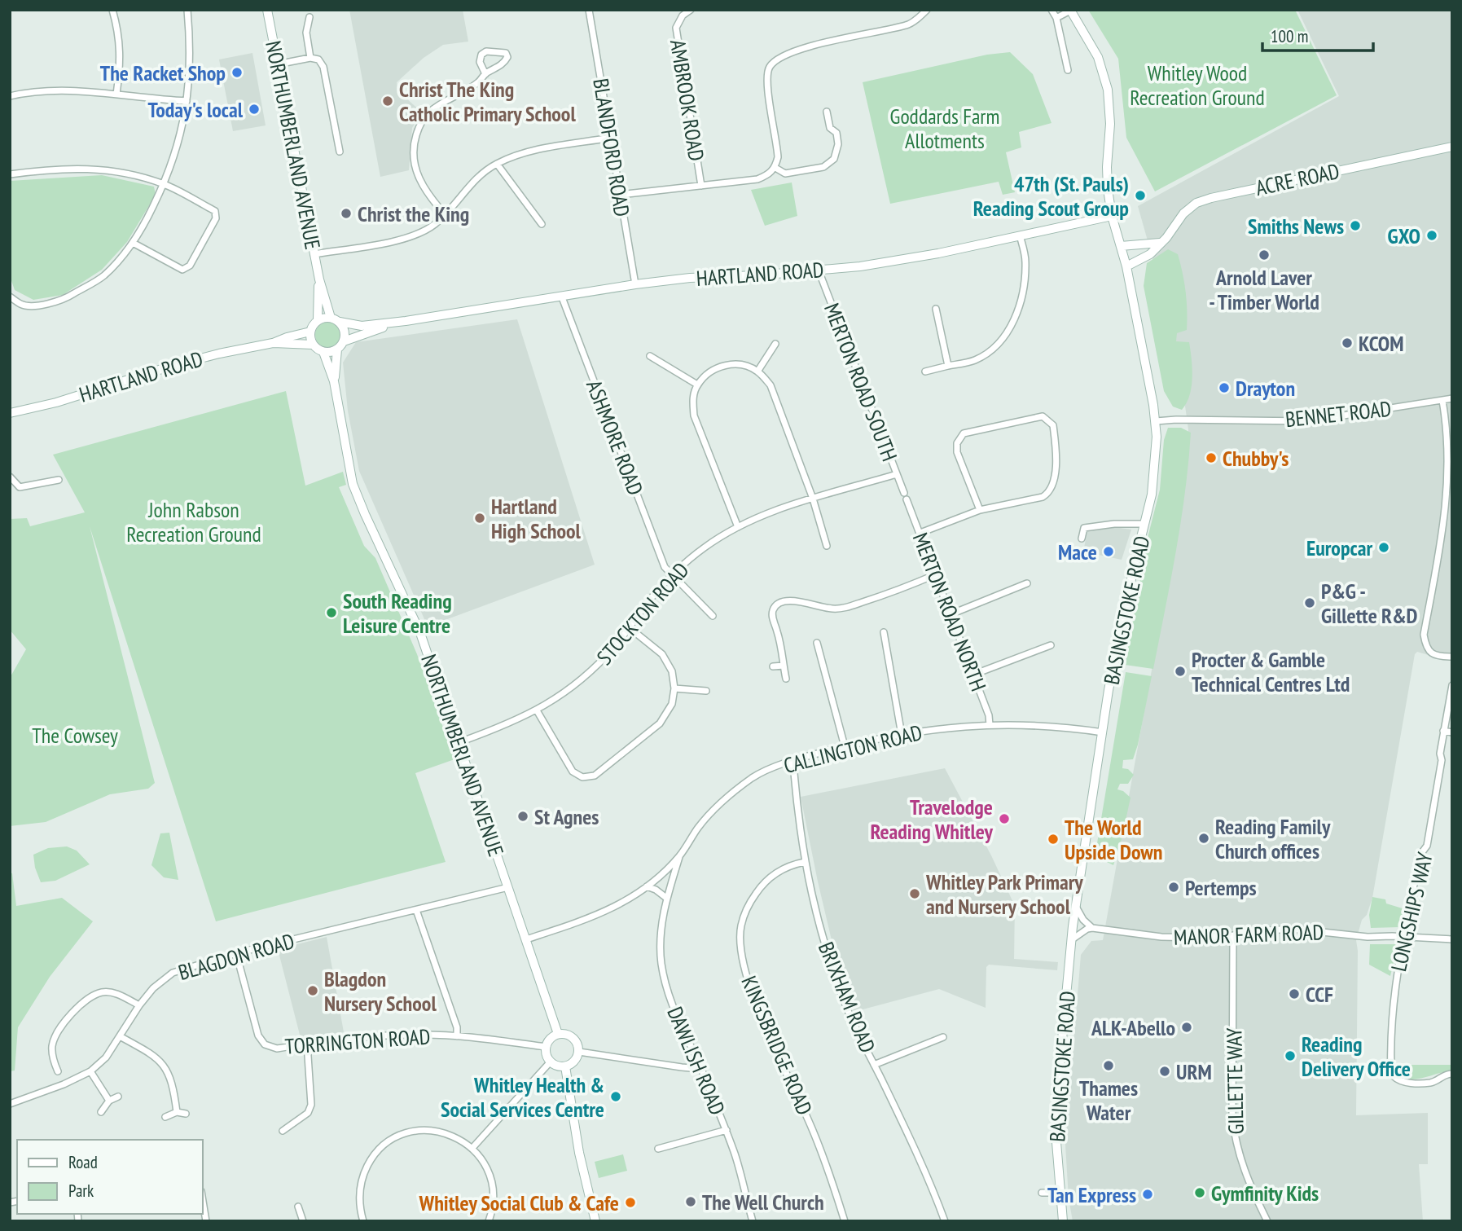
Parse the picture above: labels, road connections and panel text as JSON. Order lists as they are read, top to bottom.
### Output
{
  "streets": {
    "street": [
      "AMBROOK ROAD",
      "NORTHUMBERLAND AVENUE",
      "BLANDFORD ROAD",
      "ACRE ROAD",
      "HARTLAND ROAD",
      "MERTON ROAD SOUTH",
      "BENNET ROAD",
      "ASHMORE ROAD",
      "BASINGSTOKE ROAD",
      "MERTON ROAD NORTH",
      "STOCKTON ROAD",
      "CALLINGTON ROAD",
      "LONGSHIPS WAY",
      "MANOR FARM ROAD",
      "BLAGDON ROAD",
      "BRIXHAM ROAD",
      "TORRINGTON ROAD",
      "KINGSBRIDGE ROAD",
      "DAWLISH ROAD",
      "GILLETTE WAY"
    ]
  },
  "crossings": [
    ["AMBROOK ROAD", "BLANDFORD ROAD"],
    ["NORTHUMBERLAND AVENUE", "HARTLAND ROAD"],
    ["NORTHUMBERLAND AVENUE", "STOCKTON ROAD"],
    ["NORTHUMBERLAND AVENUE", "CALLINGTON ROAD"],
    ["NORTHUMBERLAND AVENUE", "BLAGDON ROAD"],
    ["NORTHUMBERLAND AVENUE", "TORRINGTON ROAD"],
    ["BLANDFORD ROAD", "HARTLAND ROAD"],
    ["ACRE ROAD", "BASINGSTOKE ROAD"],
    ["HARTLAND ROAD", "MERTON ROAD SOUTH"],
    ["HARTLAND ROAD", "ASHMORE ROAD"],
    ["HARTLAND ROAD", "BASINGSTOKE ROAD"],
    ["MERTON ROAD SOUTH", "MERTON ROAD NORTH"],
    ["MERTON ROAD SOUTH", "STOCKTON ROAD"],
    ["BENNET ROAD", "BASINGSTOKE ROAD"],
    ["ASHMORE ROAD", "STOCKTON ROAD"],
    ["BASINGSTOKE ROAD", "CALLINGTON ROAD"],
    ["MERTON ROAD NORTH", "CALLINGTON ROAD"],
    ["CALLINGTON ROAD", "BRIXHAM ROAD"],
    ["CALLINGTON ROAD", "DAWLISH ROAD"],
    ["LONGSHIPS WAY", "MANOR FARM ROAD"],
    ["MANOR FARM ROAD", "GILLETTE WAY"],
    ["BLAGDON ROAD", "TORRINGTON ROAD"],
    ["BRIXHAM ROAD", "KINGSBRIDGE ROAD"]
  ],
  "parks": [
    "Whitley Wood Recreation Ground",
    "Goddards Farm Allotments",
    "John Rabson Recreation Ground",
    "The Cowsey"
  ],
  "places": [
    "The Racket Shop",
    "Christ The King Catholic Primary School",
    "Today's local",
    "47th (St. Pauls) Reading Scout Group",
    "Christ the King",
    "Smiths News",
    "GXO",
    "Arnold Laver - Timber World",
    "KCOM",
    "Drayton",
    "Chubby's",
    "Hartland High School",
    "Europcar",
    "Mace",
    "P&G - Gillette R&D",
    "South Reading Leisure Centre",
    "Procter & Gamble Technical Centres Ltd",
    "St Agnes",
    "Travelodge Reading Whitley",
    "Reading Family Church offices",
    "The World Upside Down",
    "Pertemps",
    "Whitley Park Primary and Nursery School",
    "Blagdon Nursery School",
    "CCF",
    "ALK-Abello",
    "Reading Delivery Office",
    "Thames Water",
    "URM",
    "Whitley Health & Social Services Centre",
    "Gymfinity Kids",
    "Tan Express",
    "The Well Church",
    "Whitley Social Club & Cafe"
  ],
  "legend": ["Road", "Park"],
  "scale_bar": "100 m"
}
